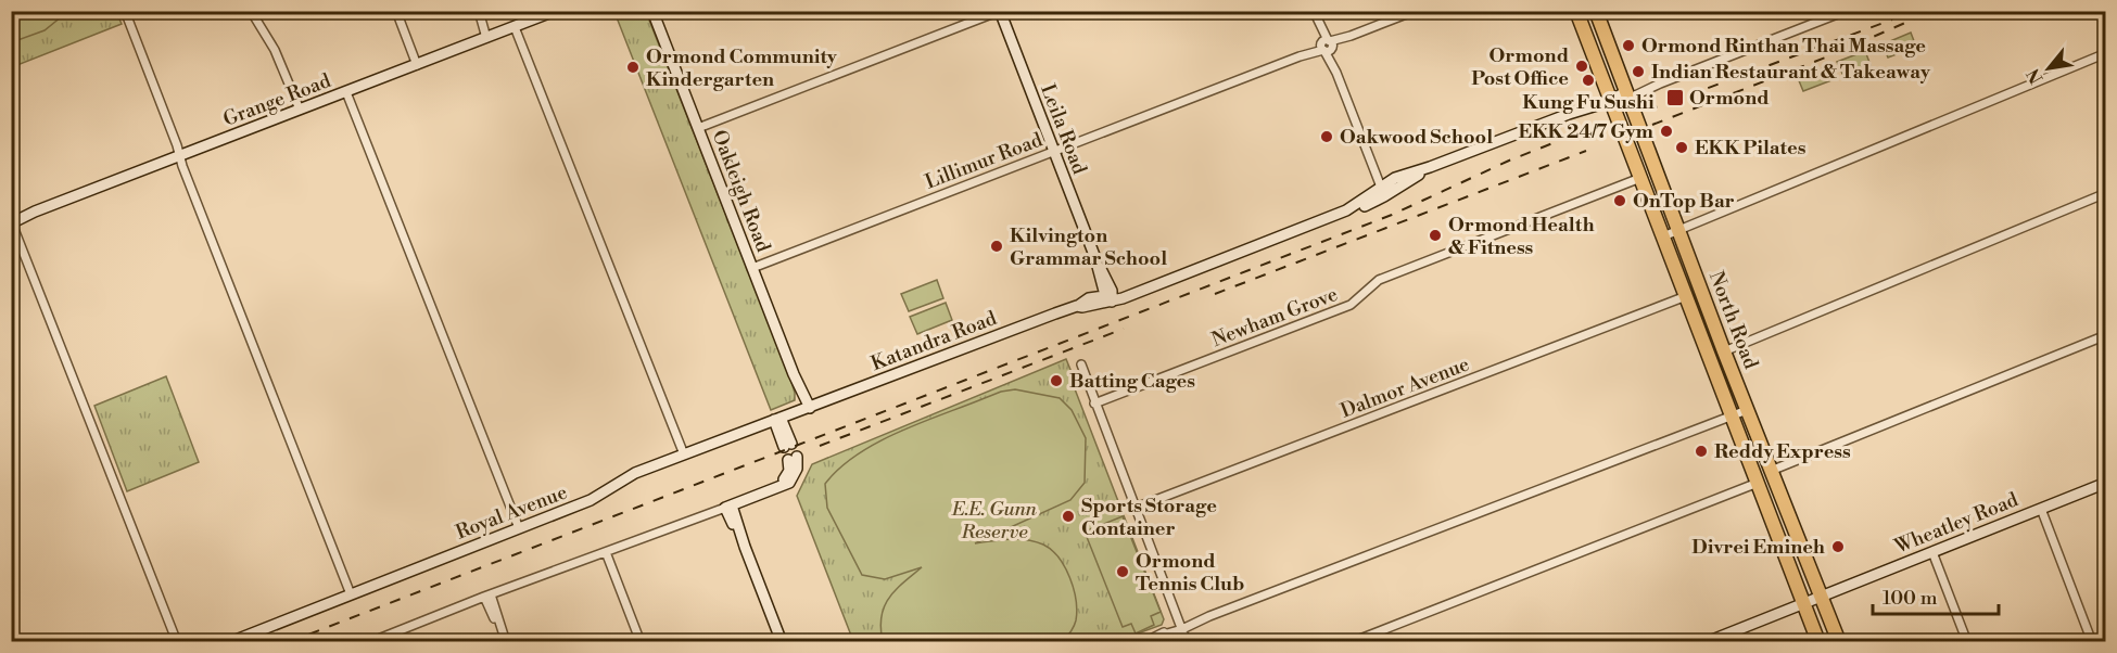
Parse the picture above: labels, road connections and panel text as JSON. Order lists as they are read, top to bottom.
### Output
{
  "streets": {
    "highway": ["North Road"],
    "street": [
      "Grange Road",
      "Leila Road",
      "Lillimur Road",
      "Oakleigh Road",
      "Newham Grove",
      "Katandra Road",
      "Dalmor Avenue",
      "Royal Avenue",
      "Wheatley Road"
    ]
  },
  "crossings": [
    ["Leila Road", "Lillimur Road"],
    ["Leila Road", "Katandra Road"],
    ["Lillimur Road", "Oakleigh Road"],
    ["Oakleigh Road", "Katandra Road"],
    ["Oakleigh Road", "Royal Avenue"],
    ["Newham Grove", "North Road"],
    ["North Road", "Katandra Road"],
    ["North Road", "Dalmor Avenue"],
    ["North Road", "Wheatley Road"],
    ["Katandra Road", "Royal Avenue"]
  ],
  "parks": ["E.E. Gunn Reserve"],
  "places": {
    "other": [
      "Ormond Rinthan Thai Massage",
      "Ormond Post Office",
      "Ormond Community Kindergarten",
      "Indian Restaurant & Takeaway",
      "Kung Fu Sushi",
      "EKK 24/7 Gym",
      "Oakwood School",
      "EKK Pilates",
      "OnTop Bar",
      "Ormond Health & Fitness",
      "Kilvington Grammar School",
      "Batting Cages",
      "Reddy Express",
      "Sports Storage Container",
      "Divrei Emineh",
      "Ormond Tennis Club"
    ],
    "transit": ["Ormond"]
  },
  "scale_bar": "100 m",
  "north": "bottom left"
}
